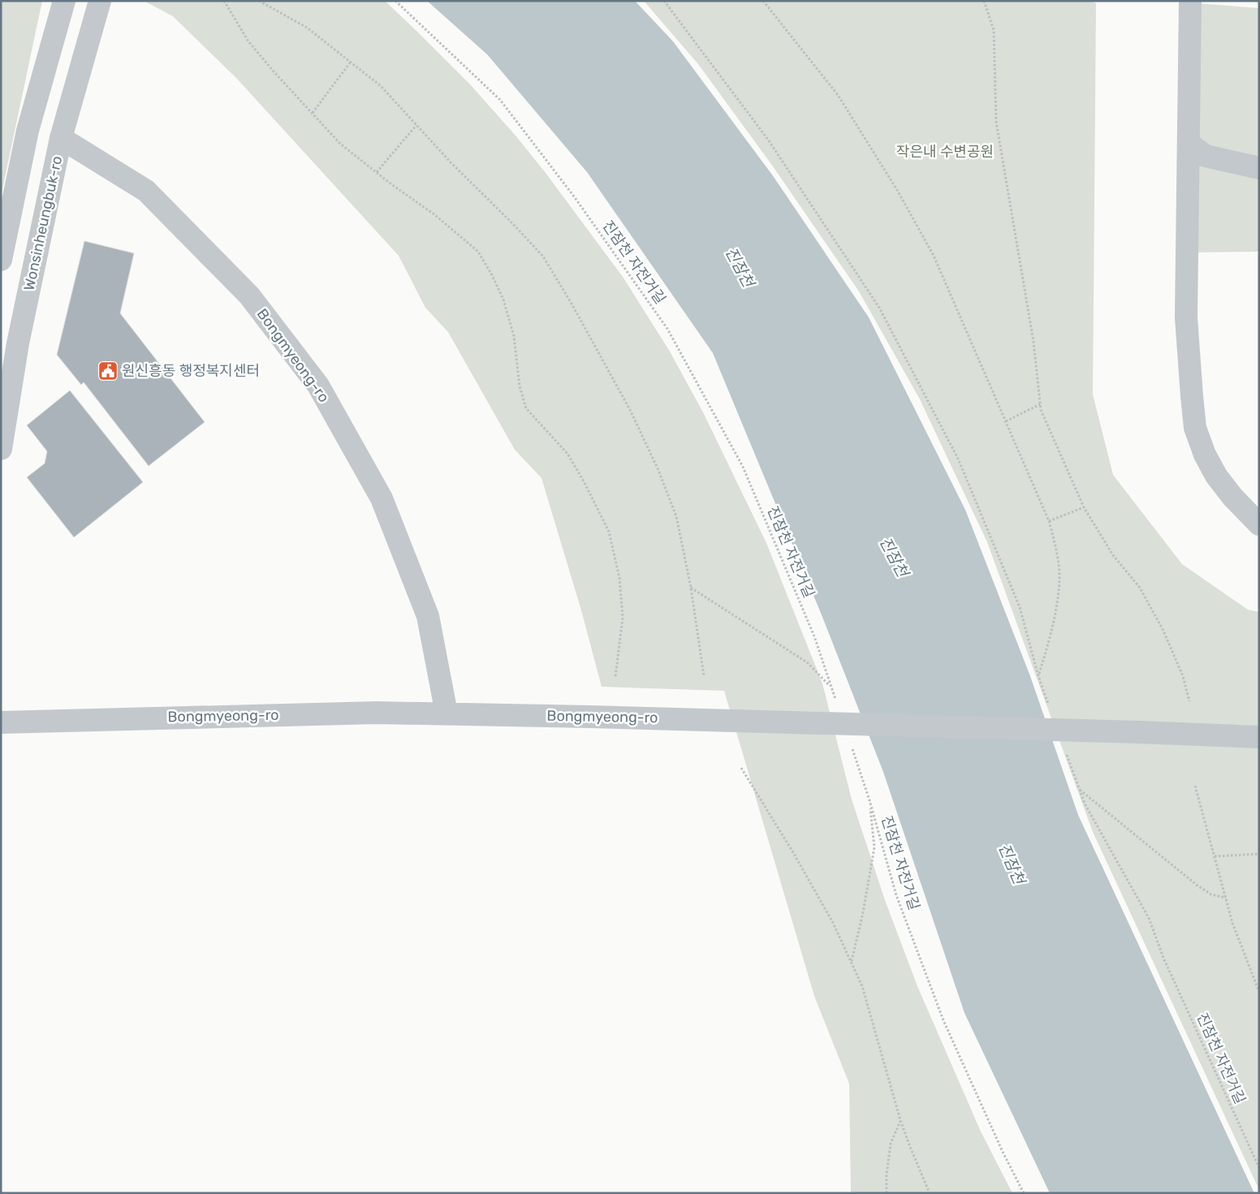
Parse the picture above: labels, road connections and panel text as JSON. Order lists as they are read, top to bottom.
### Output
{
  "streets": {
    "street": ["Wonsinheungbuk-ro", "Bongmyeong-ro"],
    "path": ["진잠천 자전거길"]
  },
  "crossings": [
    ["Wonsinheungbuk-ro", "Bongmyeong-ro"]
  ],
  "water": ["진잠천"],
  "parks": ["작은내 수변공원"],
  "places": {
    "public building": ["원신흥동 행정복지센터"]
  }
}
